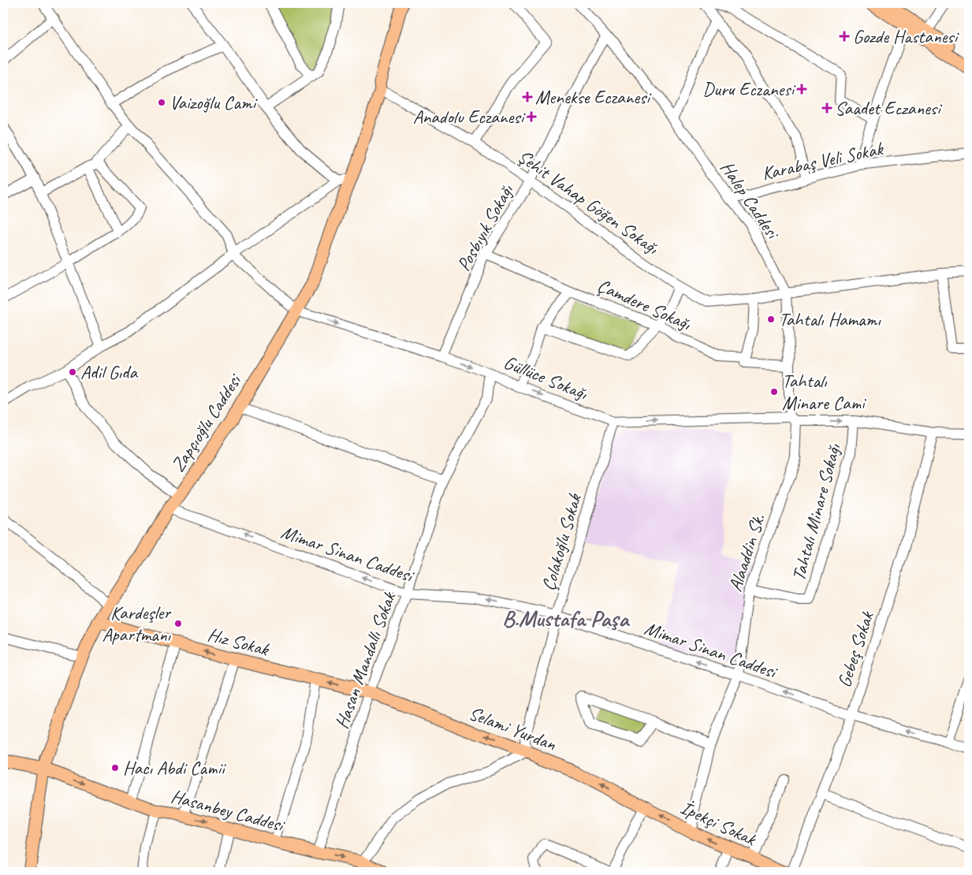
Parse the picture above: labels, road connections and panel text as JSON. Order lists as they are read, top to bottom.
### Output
{
  "streets": {
    "main road": [
      "Zapçıoğlu Caddesi",
      "Hız Sokak",
      "Selami Yurdan",
      "Hasanbey Caddesi",
      "İpekçi Sokak"
    ],
    "street": [
      "Karabaş Veli Sokak",
      "Halep Caddesi",
      "Şehit Vahap Göğen Sokağı",
      "Posbıyık Sokağı",
      "Çamdere Sokağı",
      "Güllüce Sokağı",
      "Tahtalı Minare Sokağı",
      "Çolakoğlu Sokak",
      "Alaaddin Sk.",
      "Mimar Sinan Caddesi",
      "Gebeş Sokak",
      "Hasan Mandallı Sokak"
    ]
  },
  "crossings": [
    ["Karabaş Veli Sokak", "Halep Caddesi"],
    ["Halep Caddesi", "Şehit Vahap Göğen Sokağı"],
    ["Halep Caddesi", "Posbıyık Sokağı"],
    ["Halep Caddesi", "Çamdere Sokağı"],
    ["Halep Caddesi", "Güllüce Sokağı"],
    ["Halep Caddesi", "Alaaddin Sk."],
    ["Şehit Vahap Göğen Sokağı", "Posbıyık Sokağı"],
    ["Şehit Vahap Göğen Sokağı", "Zapçıoğlu Caddesi"],
    ["Posbıyık Sokağı", "Çamdere Sokağı"],
    ["Posbıyık Sokağı", "Güllüce Sokağı"],
    ["Güllüce Sokağı", "Zapçıoğlu Caddesi"],
    ["Güllüce Sokağı", "Çolakoğlu Sokak"],
    ["Güllüce Sokağı", "Alaaddin Sk."],
    ["Güllüce Sokağı", "Hasan Mandallı Sokak"],
    ["Zapçıoğlu Caddesi", "Mimar Sinan Caddesi"],
    ["Zapçıoğlu Caddesi", "Hız Sokak"],
    ["Zapçıoğlu Caddesi", "Hasanbey Caddesi"],
    ["Tahtalı Minare Sokağı", "Alaaddin Sk."],
    ["Çolakoğlu Sokak", "Mimar Sinan Caddesi"],
    ["Çolakoğlu Sokak", "Selami Yurdan"],
    ["Alaaddin Sk.", "Mimar Sinan Caddesi"],
    ["Alaaddin Sk.", "İpekçi Sokak"],
    ["Mimar Sinan Caddesi", "Gebeş Sokak"],
    ["Mimar Sinan Caddesi", "Hasan Mandallı Sokak"],
    ["Hız Sokak", "Hasan Mandallı Sokak"],
    ["Hız Sokak", "Selami Yurdan"],
    ["Hasan Mandallı Sokak", "Selami Yurdan"],
    ["Hasan Mandallı Sokak", "Hasanbey Caddesi"],
    ["Selami Yurdan", "İpekçi Sokak"]
  ],
  "one_way": [
    "Güllüce Sokağı",
    "Mimar Sinan Caddesi",
    "Hız Sokak",
    "Selami Yurdan",
    "Hasanbey Caddesi",
    "İpekçi Sokak"
  ],
  "districts": ["B.Mustafa Paşa"],
  "places": {
    "health": [
      "Gozde Hastanesi",
      "Duru Eczanesi",
      "Menekse Eczanesi",
      "Saadet Eczanesi",
      "Anadolu Eczanesi"
    ],
    "other": [
      "Vaizoğlu Cami",
      "Tahtalı Hamamı",
      "Adil Gıda",
      "Tahtalı Minare Cami",
      "Kardeşler Apartmanı",
      "Hacı Abdi Camii"
    ]
  }
}
